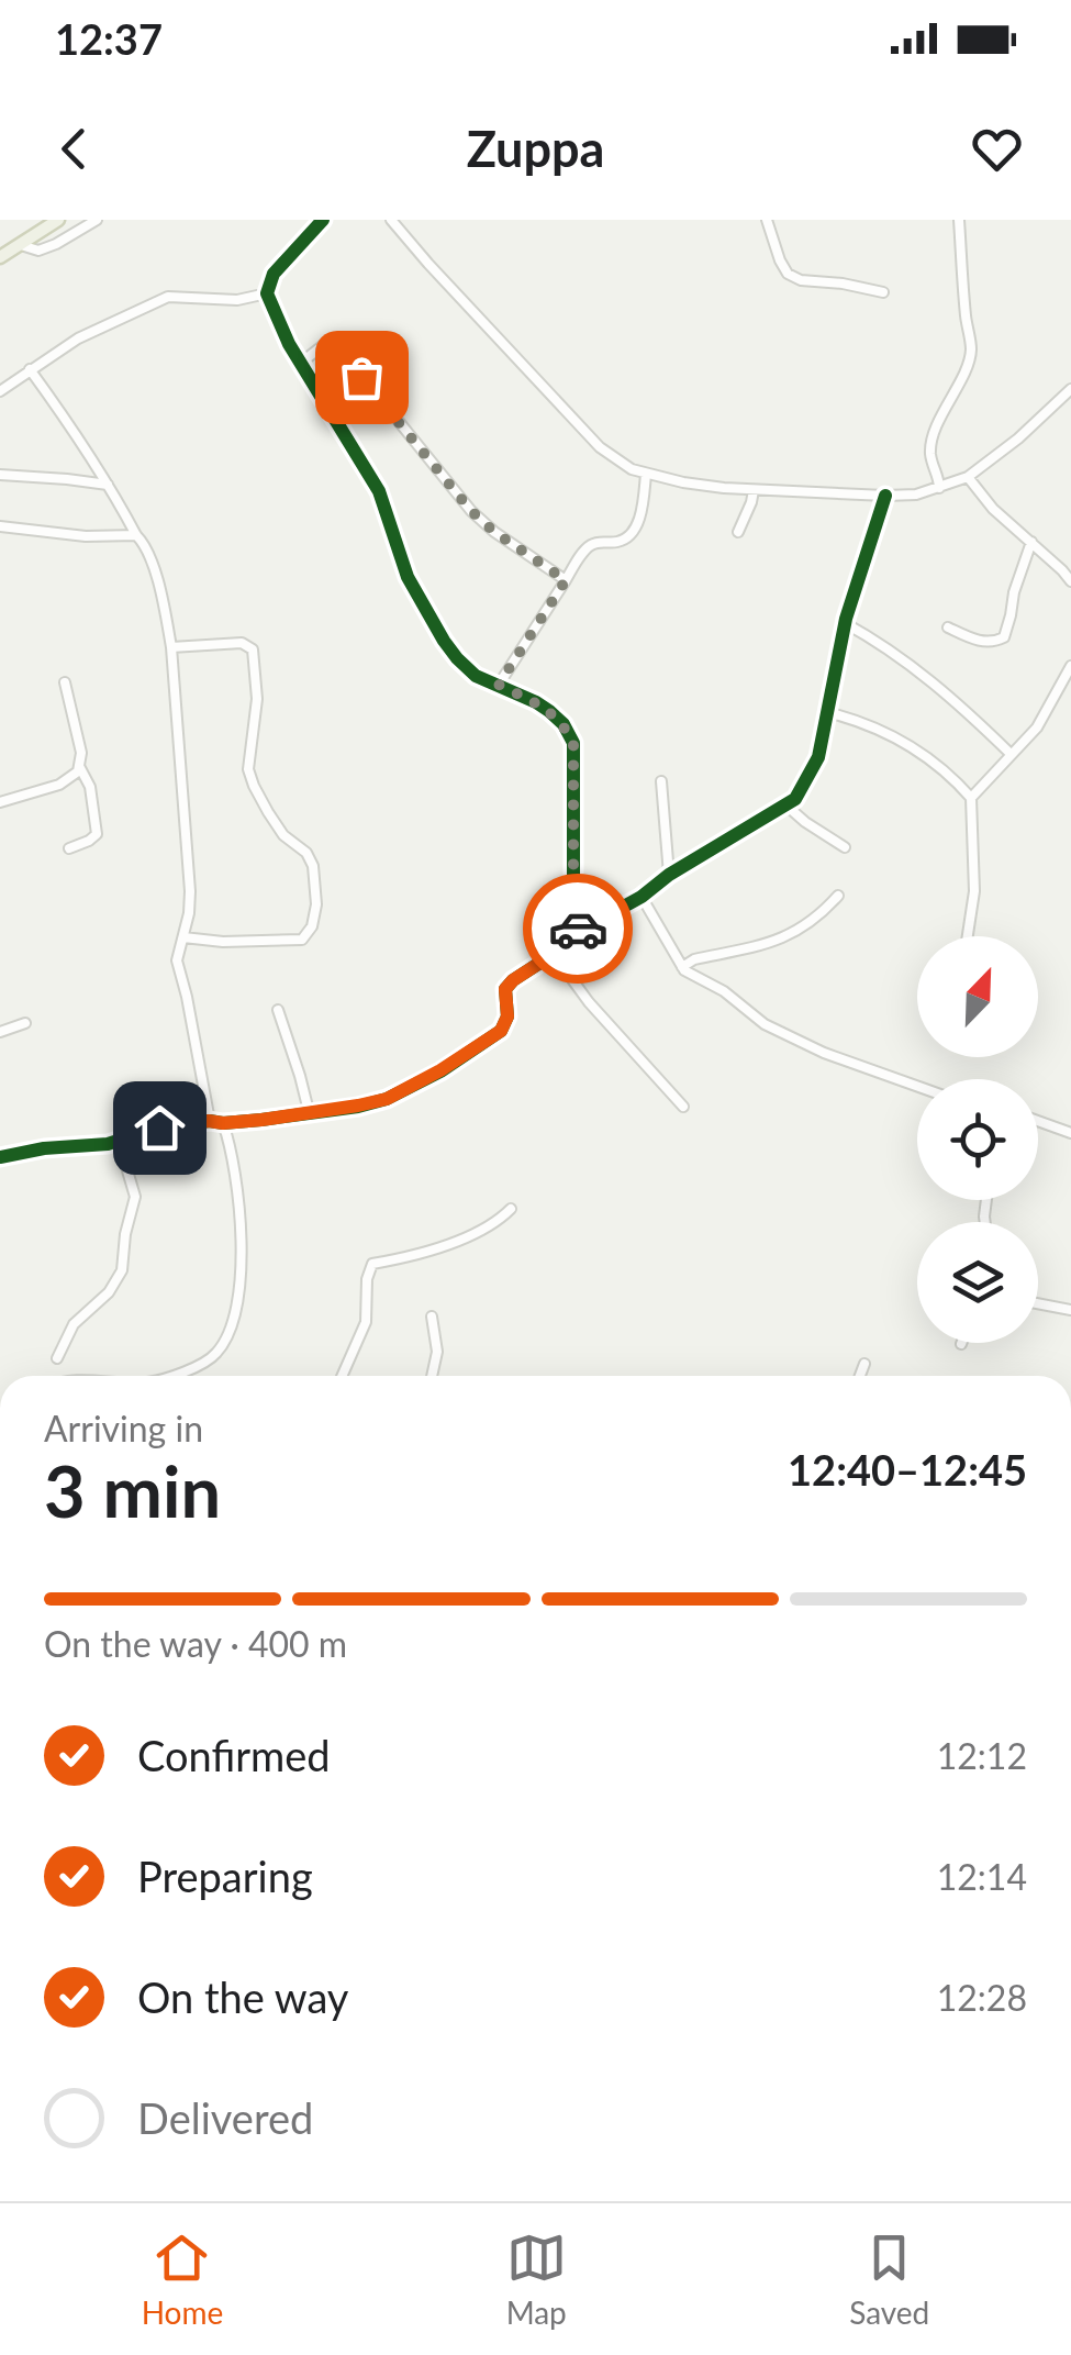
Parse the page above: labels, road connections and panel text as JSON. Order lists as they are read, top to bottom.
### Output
{
  "north": "top right",
  "page": {
    "status": "12:37",
    "header": "Zuppa",
    "heading": ["3 min", "Arriving in", "12:40–12:45"],
    "bar": "On the way · 400 m",
    "list": [
      ["Confirmed", "12:12"],
      ["Preparing", "12:14"],
      ["On the way", "12:28"],
      "Delivered"
    ],
    "tabs": ["Home", "Map", "Saved"]
  }
}
